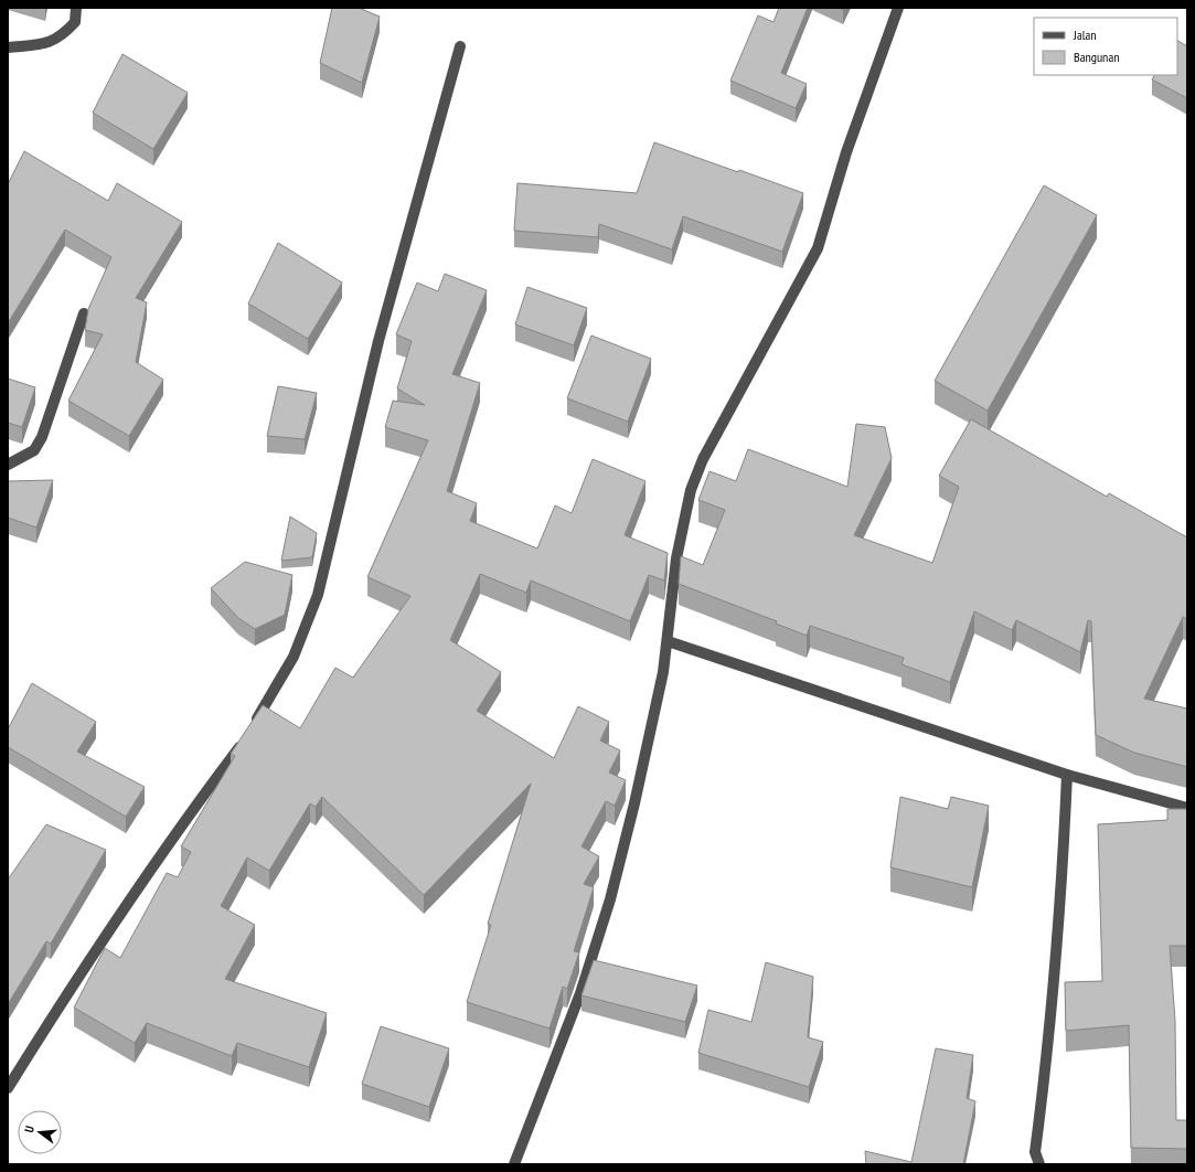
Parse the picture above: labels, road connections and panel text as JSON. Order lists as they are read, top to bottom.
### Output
{
  "legend": ["Jalan", "Bangunan"],
  "north": "left"
}
